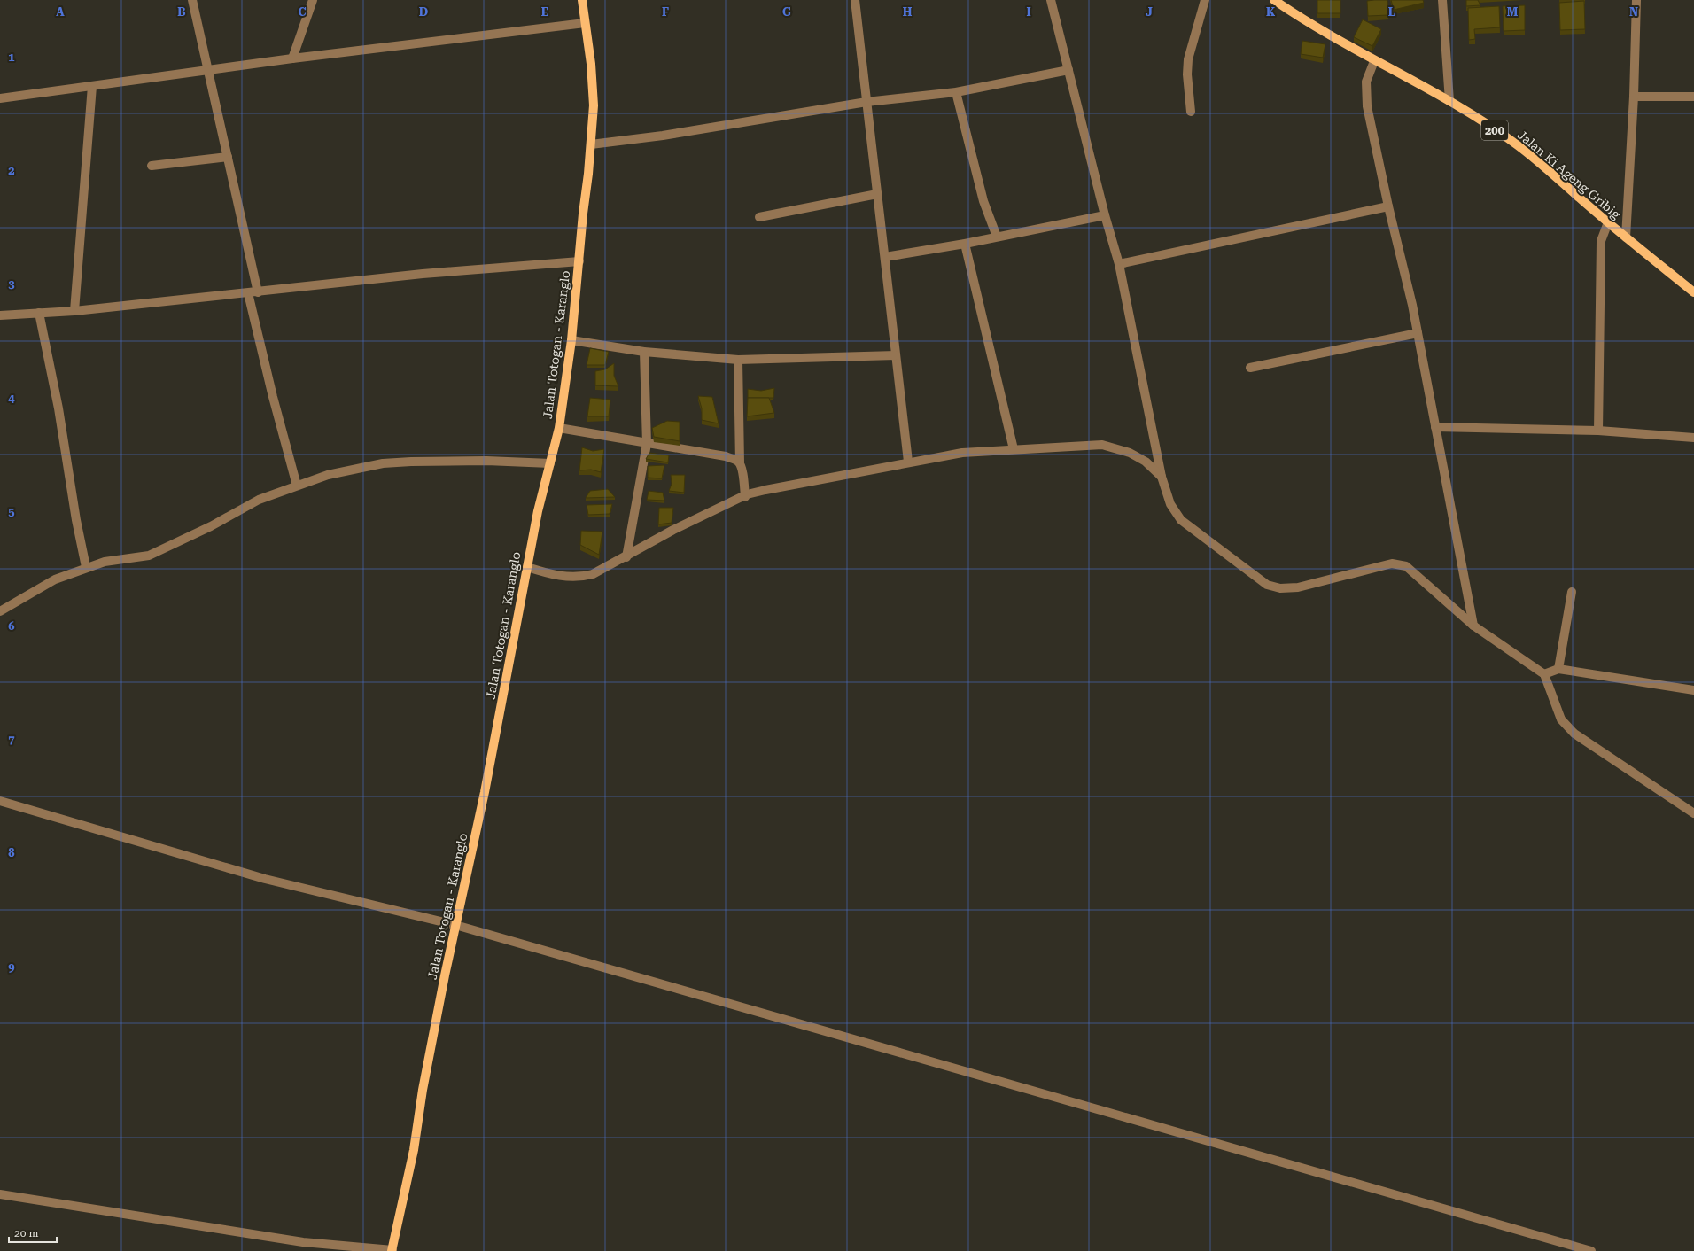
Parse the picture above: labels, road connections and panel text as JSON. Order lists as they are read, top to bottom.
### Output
{
  "streets": {
    "main road": ["200", "Jalan Ki Ageng Gribig", "Jalan Totogan - Karanglo"]
  },
  "scale_bar": "20 m",
  "grid": {
    "columns": [
      "A",
      "B",
      "C",
      "D",
      "E",
      "F",
      "G",
      "H",
      "I",
      "J",
      "K",
      "L",
      "M",
      "N"
    ],
    "rows": [
      "1",
      "2",
      "3",
      "4",
      "5",
      "6",
      "7",
      "8",
      "9"
    ]
  }
}
